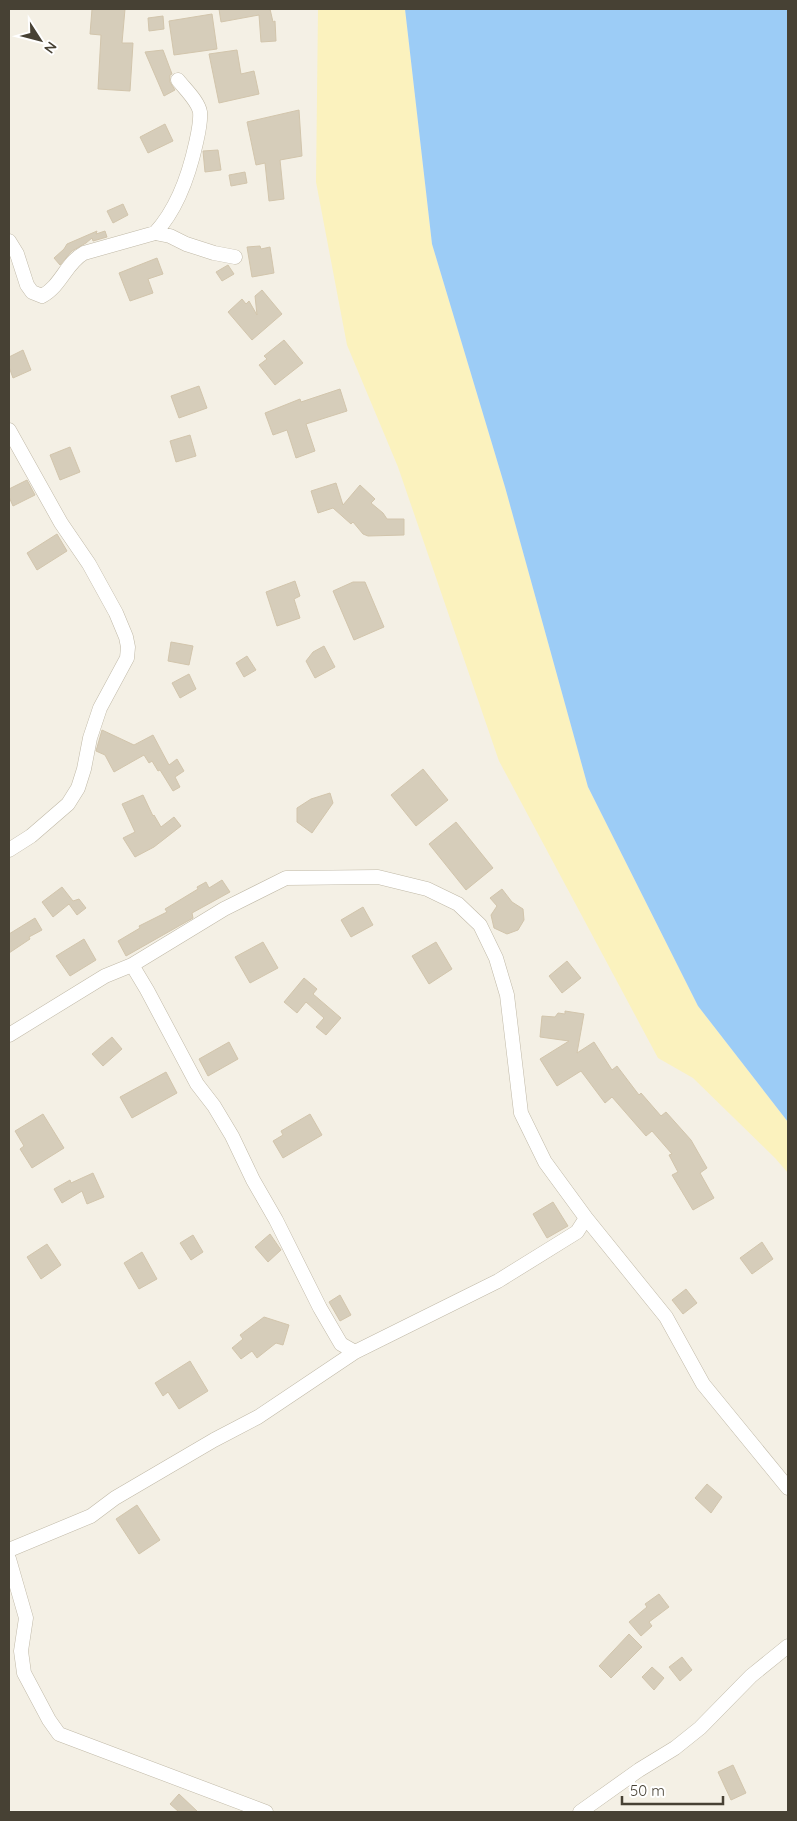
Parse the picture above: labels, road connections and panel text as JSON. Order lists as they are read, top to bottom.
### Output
{
  "scale_bar": "50 m",
  "north": "bottom right"
}
